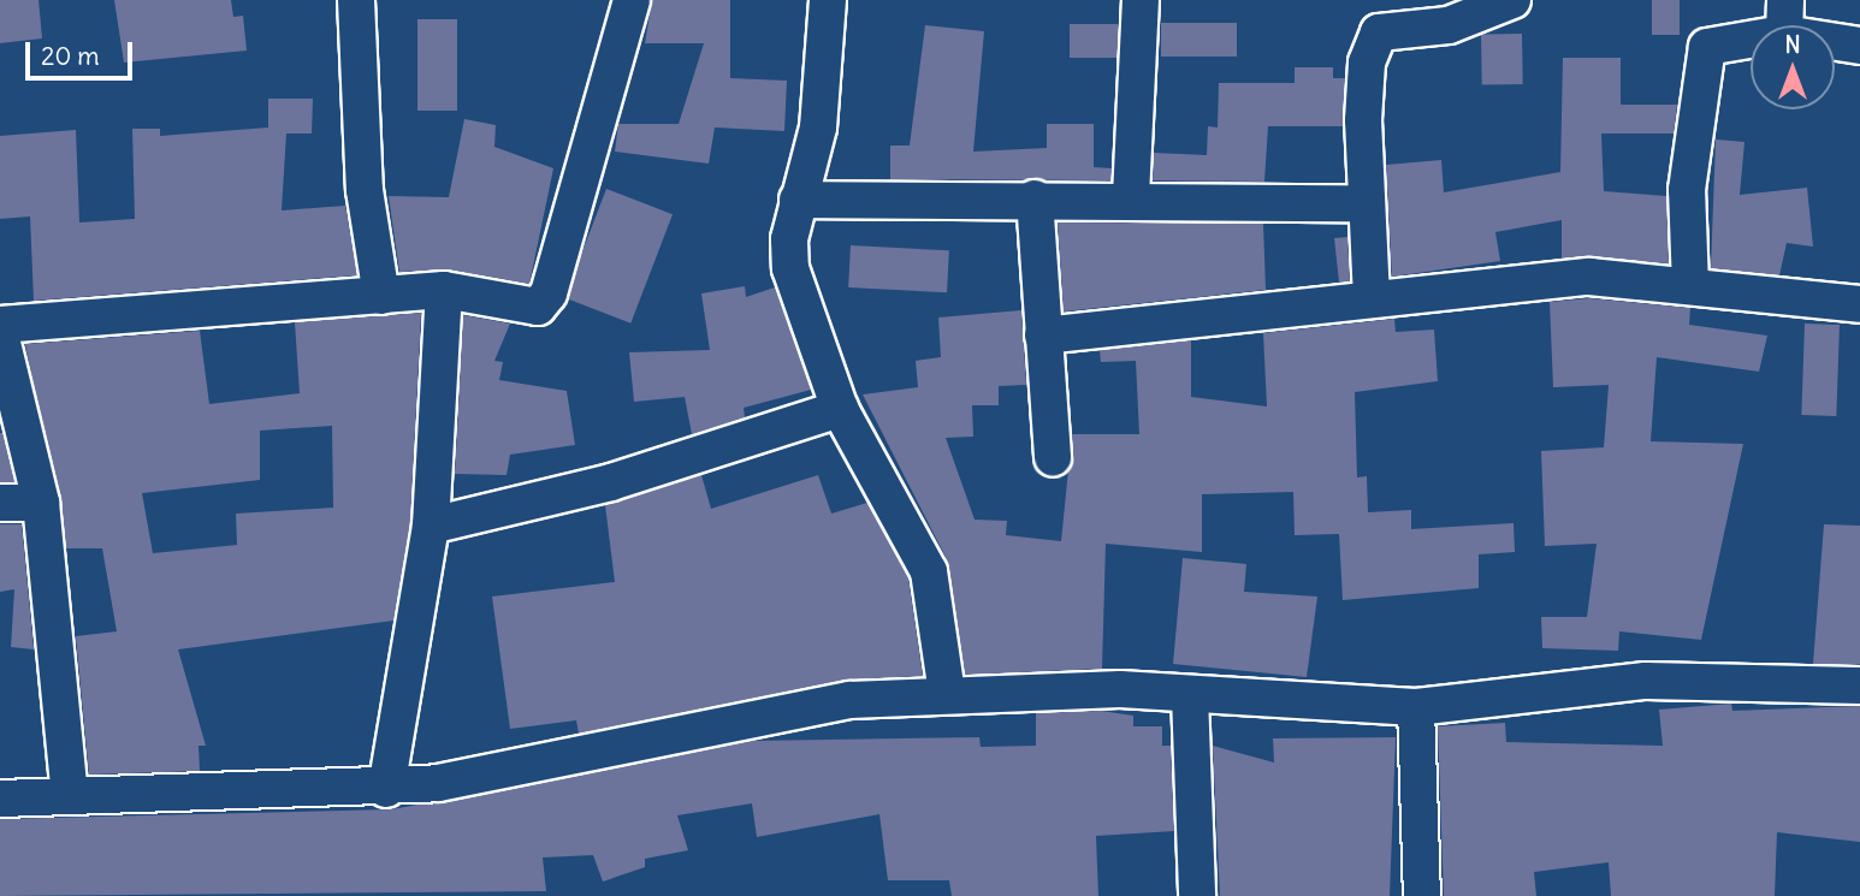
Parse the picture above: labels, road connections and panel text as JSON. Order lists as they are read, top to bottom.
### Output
{
  "scale_bar": "20 m",
  "north": "top"
}
